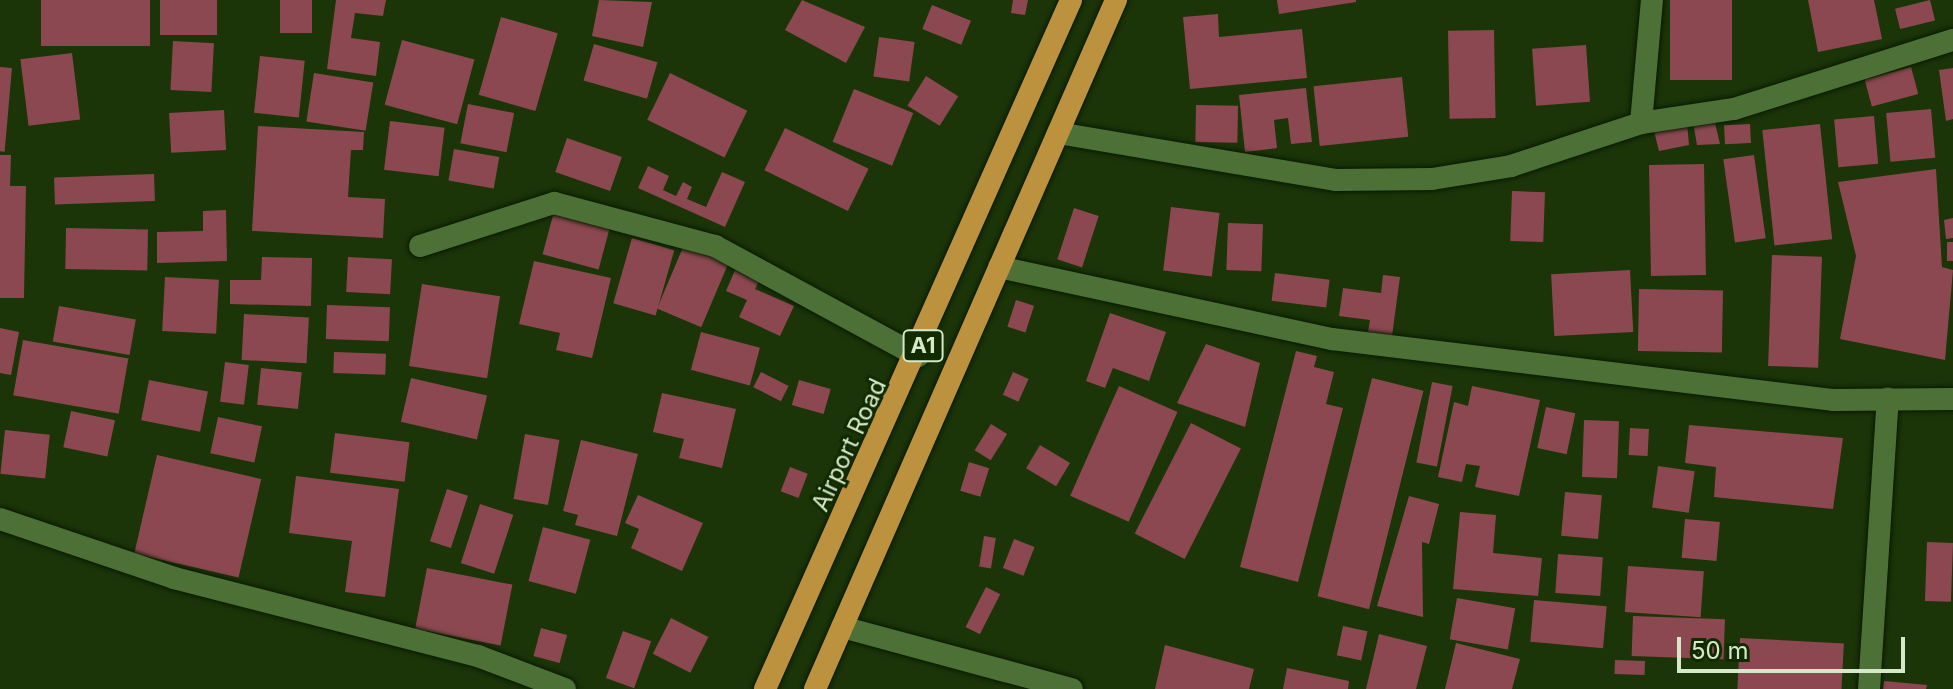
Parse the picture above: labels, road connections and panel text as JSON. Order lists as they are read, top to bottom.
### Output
{
  "streets": {
    "highway": ["A1", "Airport Road"]
  },
  "scale_bar": "50 m"
}
